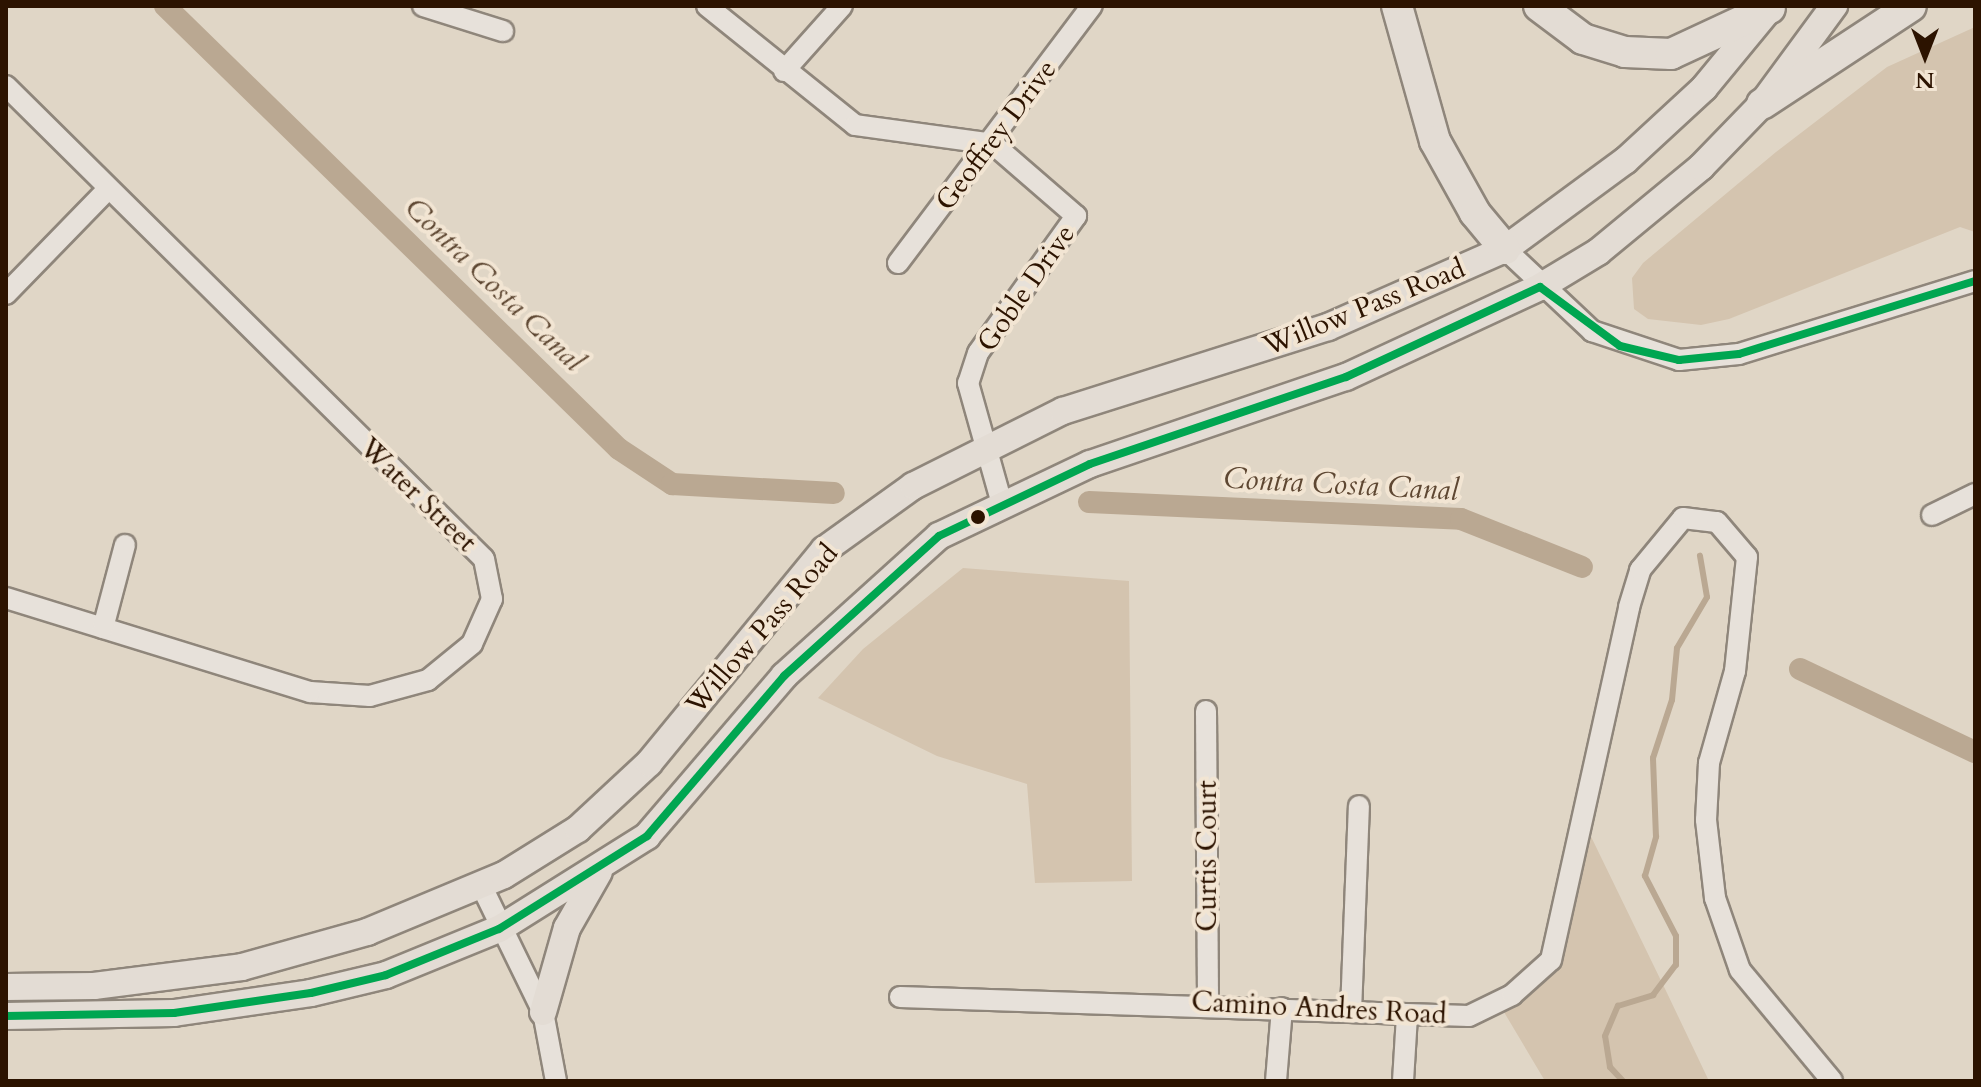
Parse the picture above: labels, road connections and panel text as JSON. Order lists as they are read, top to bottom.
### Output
{
  "streets": {
    "main road": ["Willow Pass Road"],
    "street": [
      "Geoffrey Drive",
      "Goble Drive",
      "Water Street",
      "Curtis Court",
      "Camino Andres Road"
    ]
  },
  "crossings": [
    ["Geoffrey Drive", "Goble Drive"],
    ["Goble Drive", "Willow Pass Road"],
    ["Curtis Court", "Camino Andres Road"]
  ],
  "water": ["Contra Costa Canal"],
  "north": "bottom"
}
